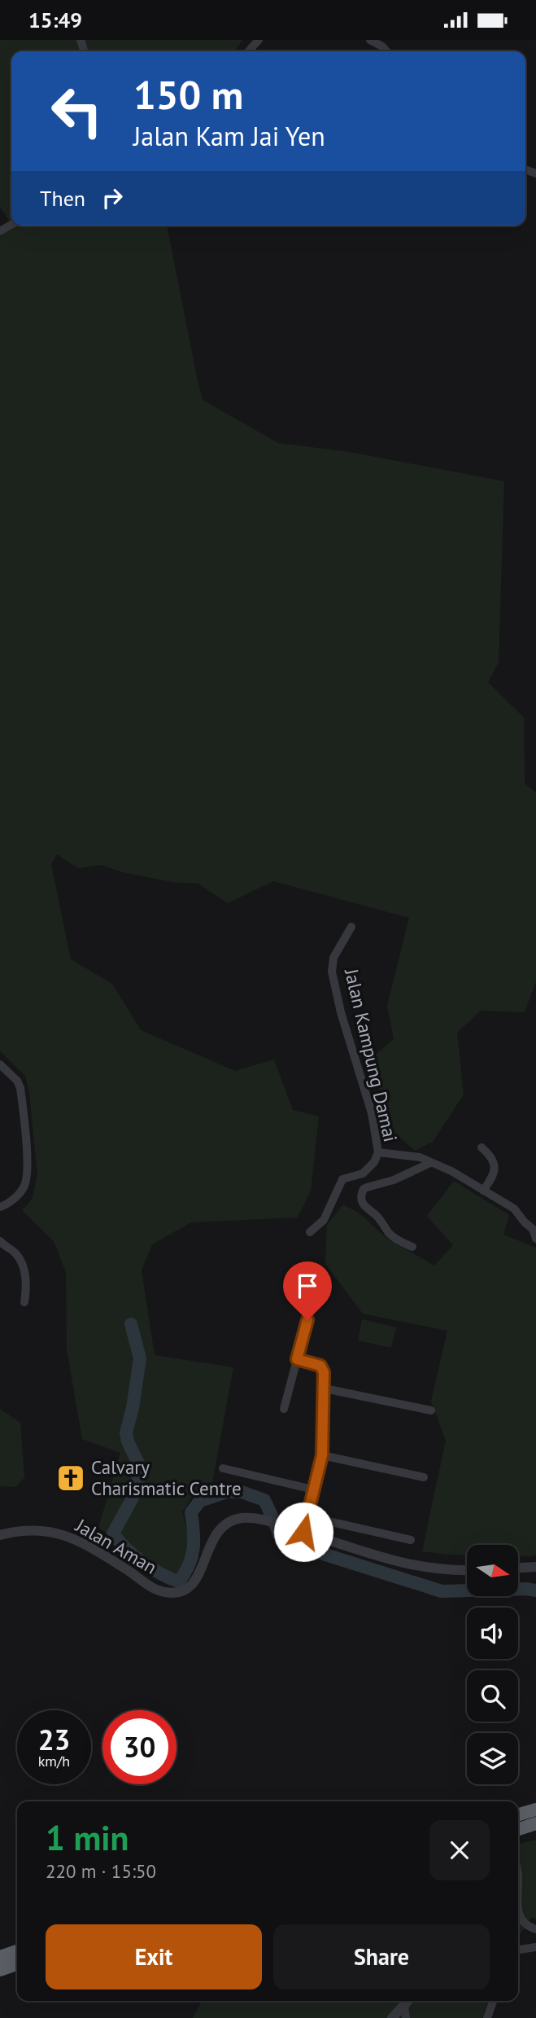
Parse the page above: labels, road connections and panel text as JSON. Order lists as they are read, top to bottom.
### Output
{
  "streets": {
    "street": ["Jalan Kampung Damai", "Jalan Aman"]
  },
  "places": {
    "church": ["Calvary Charismatic Centre"]
  },
  "north": "right",
  "page": {
    "status": "15:49",
    "turn": ["150 m", "Jalan Kam Jai Yen"],
    "then": "Then",
    "speed": "23 km/h",
    "limit": "30",
    "heading": ["1 min", "220 m · 15:50"],
    "buttons": ["Exit", "Share"]
  }
}
